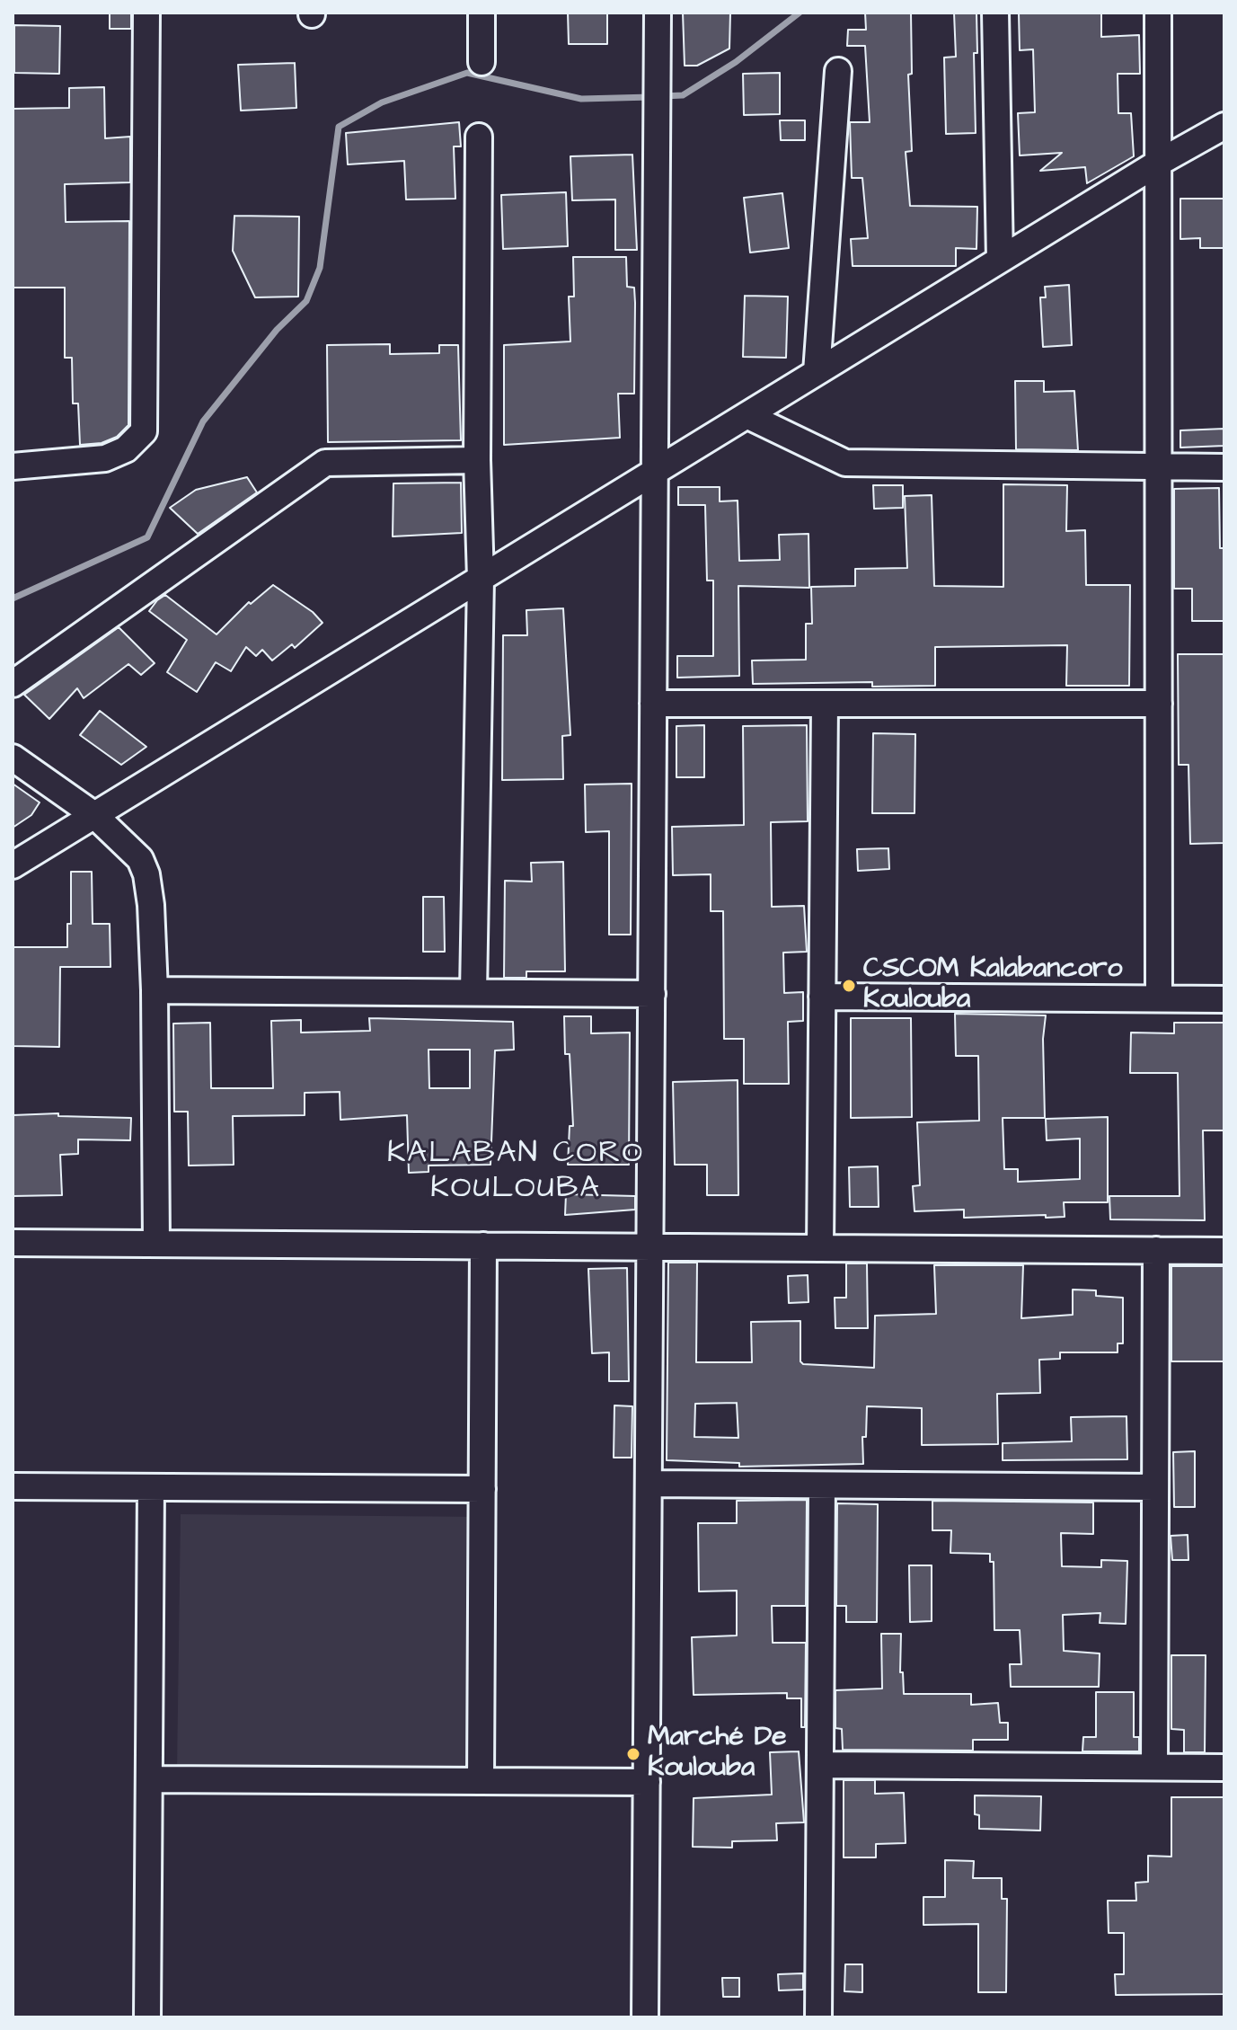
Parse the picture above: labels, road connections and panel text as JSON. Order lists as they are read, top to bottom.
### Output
{
  "districts": ["KALABAN CORO KOULOUBA"],
  "places": ["CSCOM Kalabancoro Koulouba", "Marché De Koulouba"]
}
